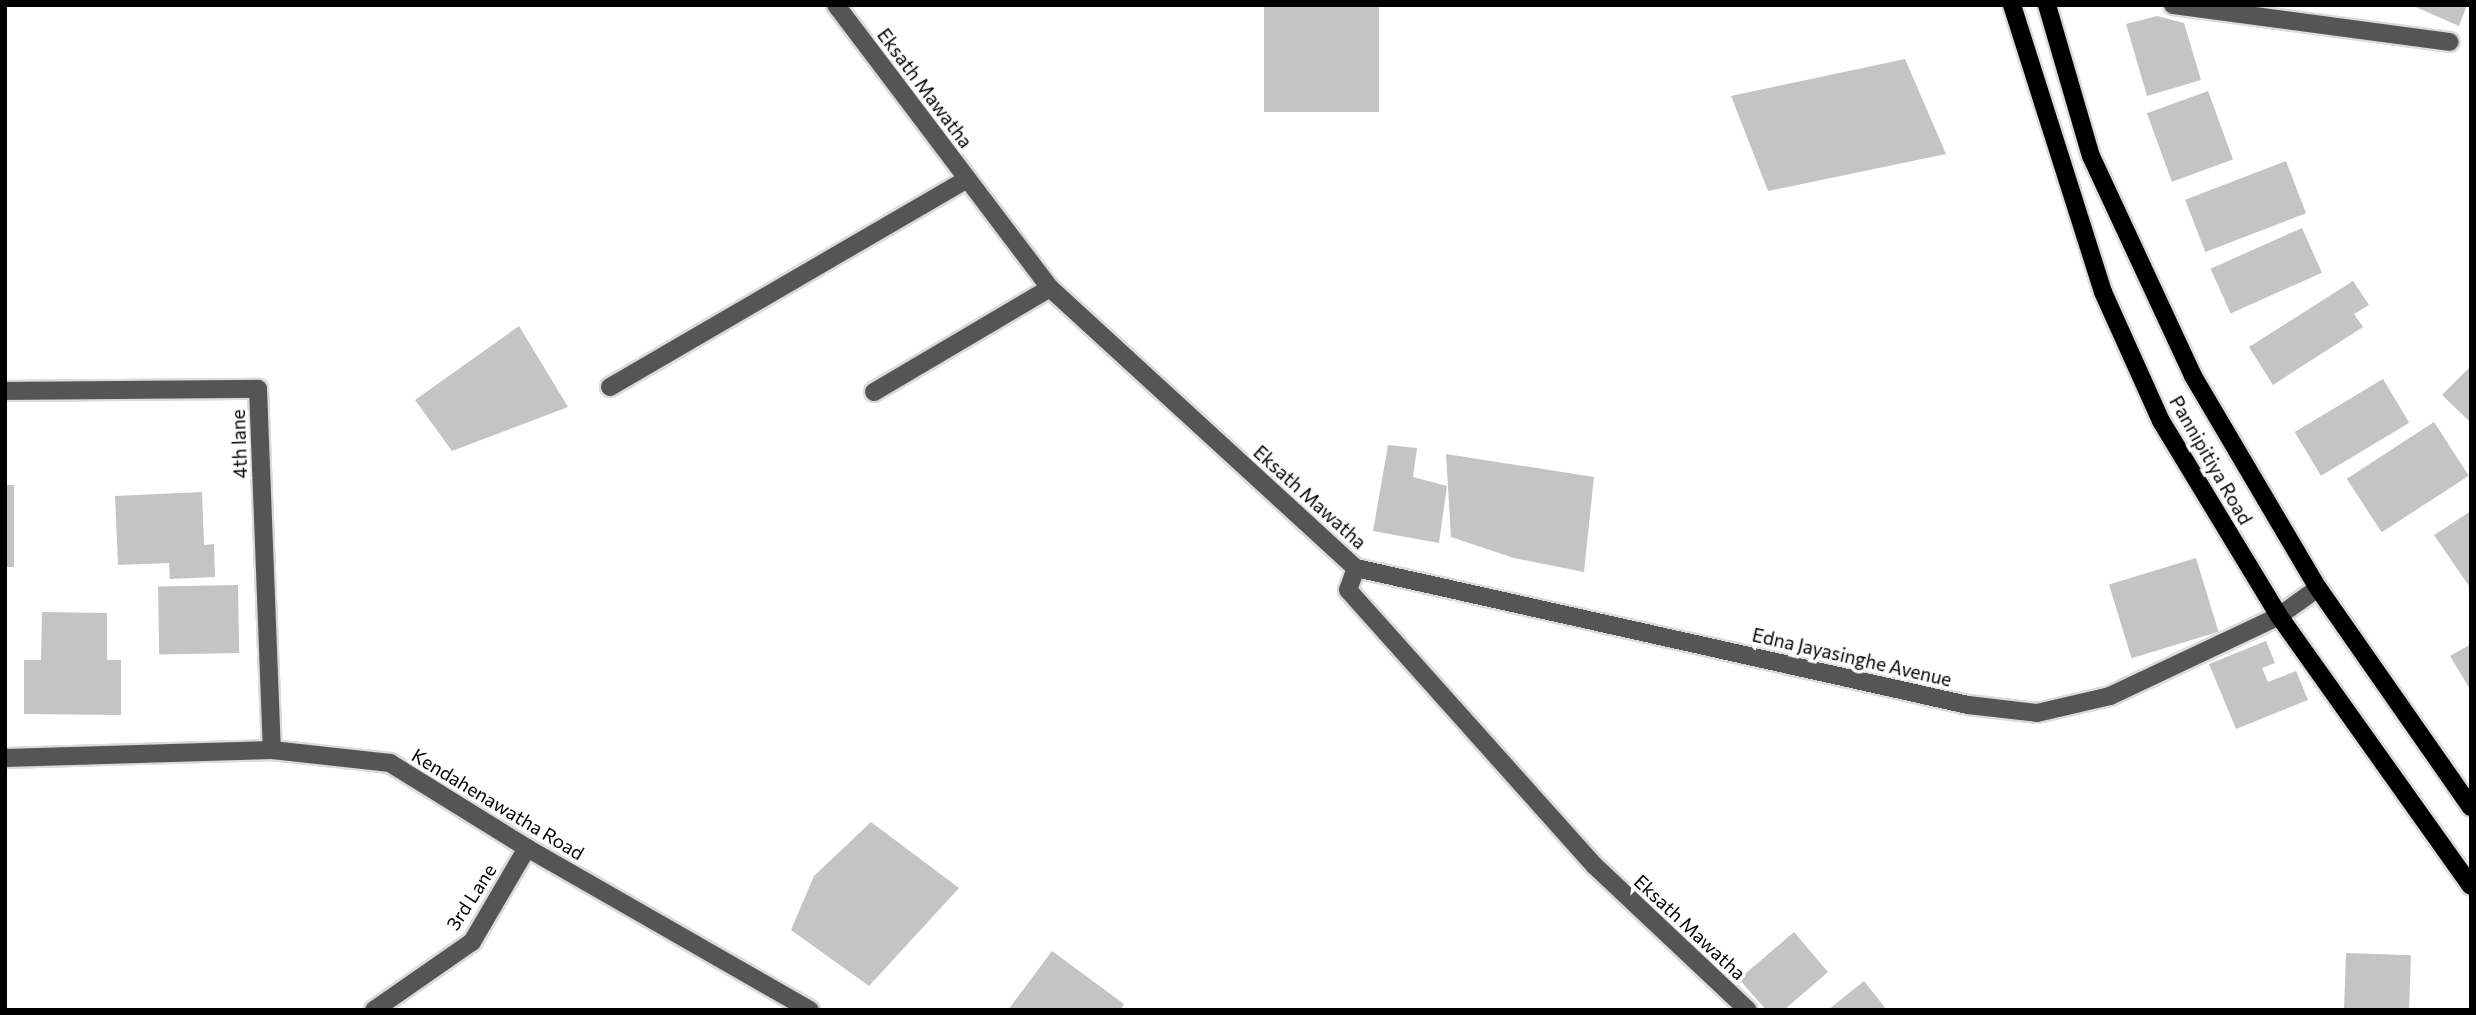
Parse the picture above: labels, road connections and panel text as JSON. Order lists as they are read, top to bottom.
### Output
{
  "streets": {
    "main road": ["Pannipitiya Road"],
    "street": [
      "Eksath Mawatha",
      "4th lane",
      "Edna Jayasinghe Avenue",
      "Kendahenawatha Road",
      "3rd Lane"
    ]
  },
  "crossings": [
    ["Eksath Mawatha", "Edna Jayasinghe Avenue"],
    ["4th lane", "Kendahenawatha Road"],
    ["Pannipitiya Road", "Edna Jayasinghe Avenue"],
    ["Kendahenawatha Road", "3rd Lane"]
  ]
}
